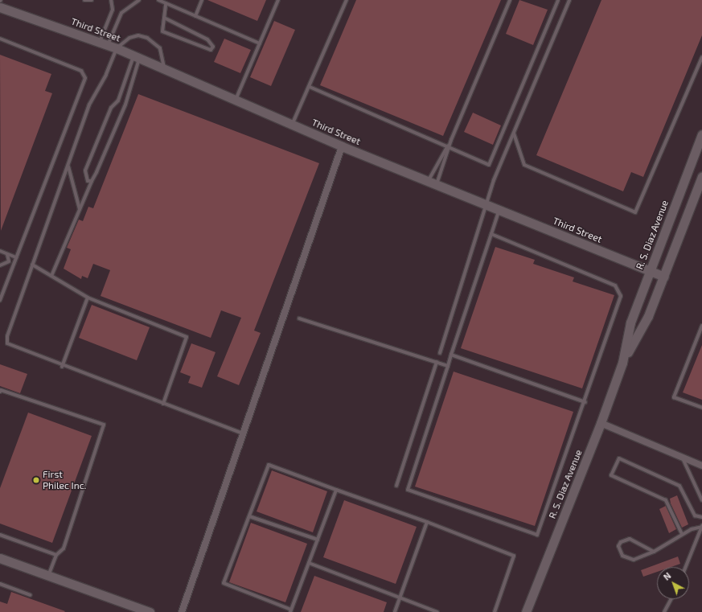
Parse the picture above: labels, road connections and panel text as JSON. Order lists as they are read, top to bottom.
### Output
{
  "streets": {
    "street": ["Third Street", "R. S. Diaz Avenue"]
  },
  "crossings": [
    ["Third Street", "R. S. Diaz Avenue"]
  ],
  "places": ["First Philec Inc."],
  "north": "top left"
}
